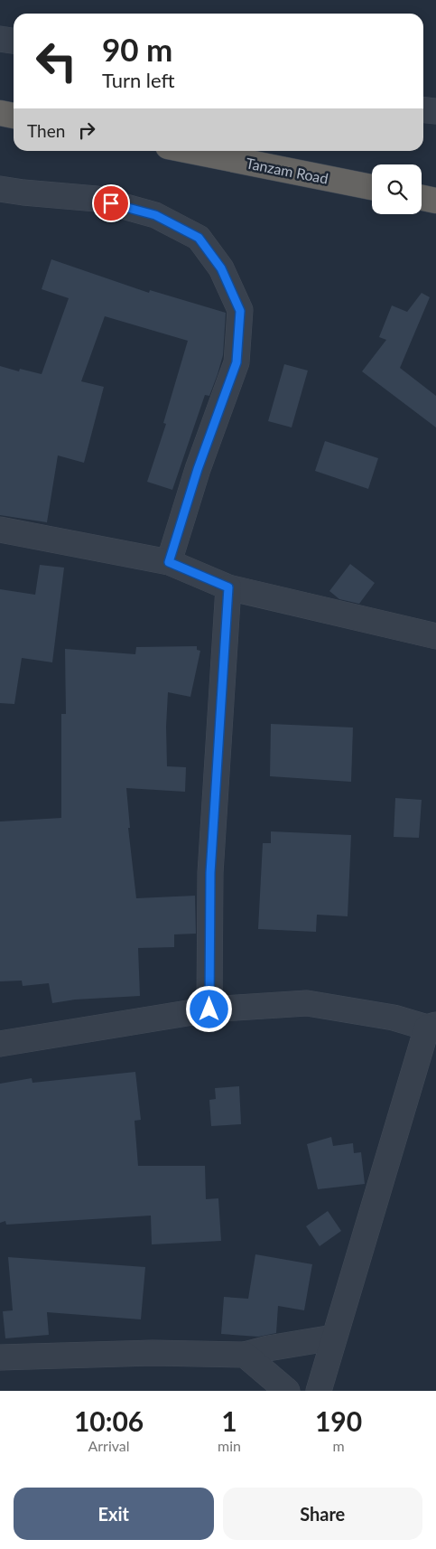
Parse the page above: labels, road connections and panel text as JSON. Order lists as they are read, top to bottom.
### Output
{
  "streets": {
    "highway": ["Tanzam Road"]
  },
  "page": {
    "turn": ["90 m", "Turn left"],
    "then": "Then",
    "eta": [
      "10:06",
      "Arrival",
      "1",
      "min",
      "190",
      "m"
    ],
    "buttons": ["Exit", "Share"]
  }
}
